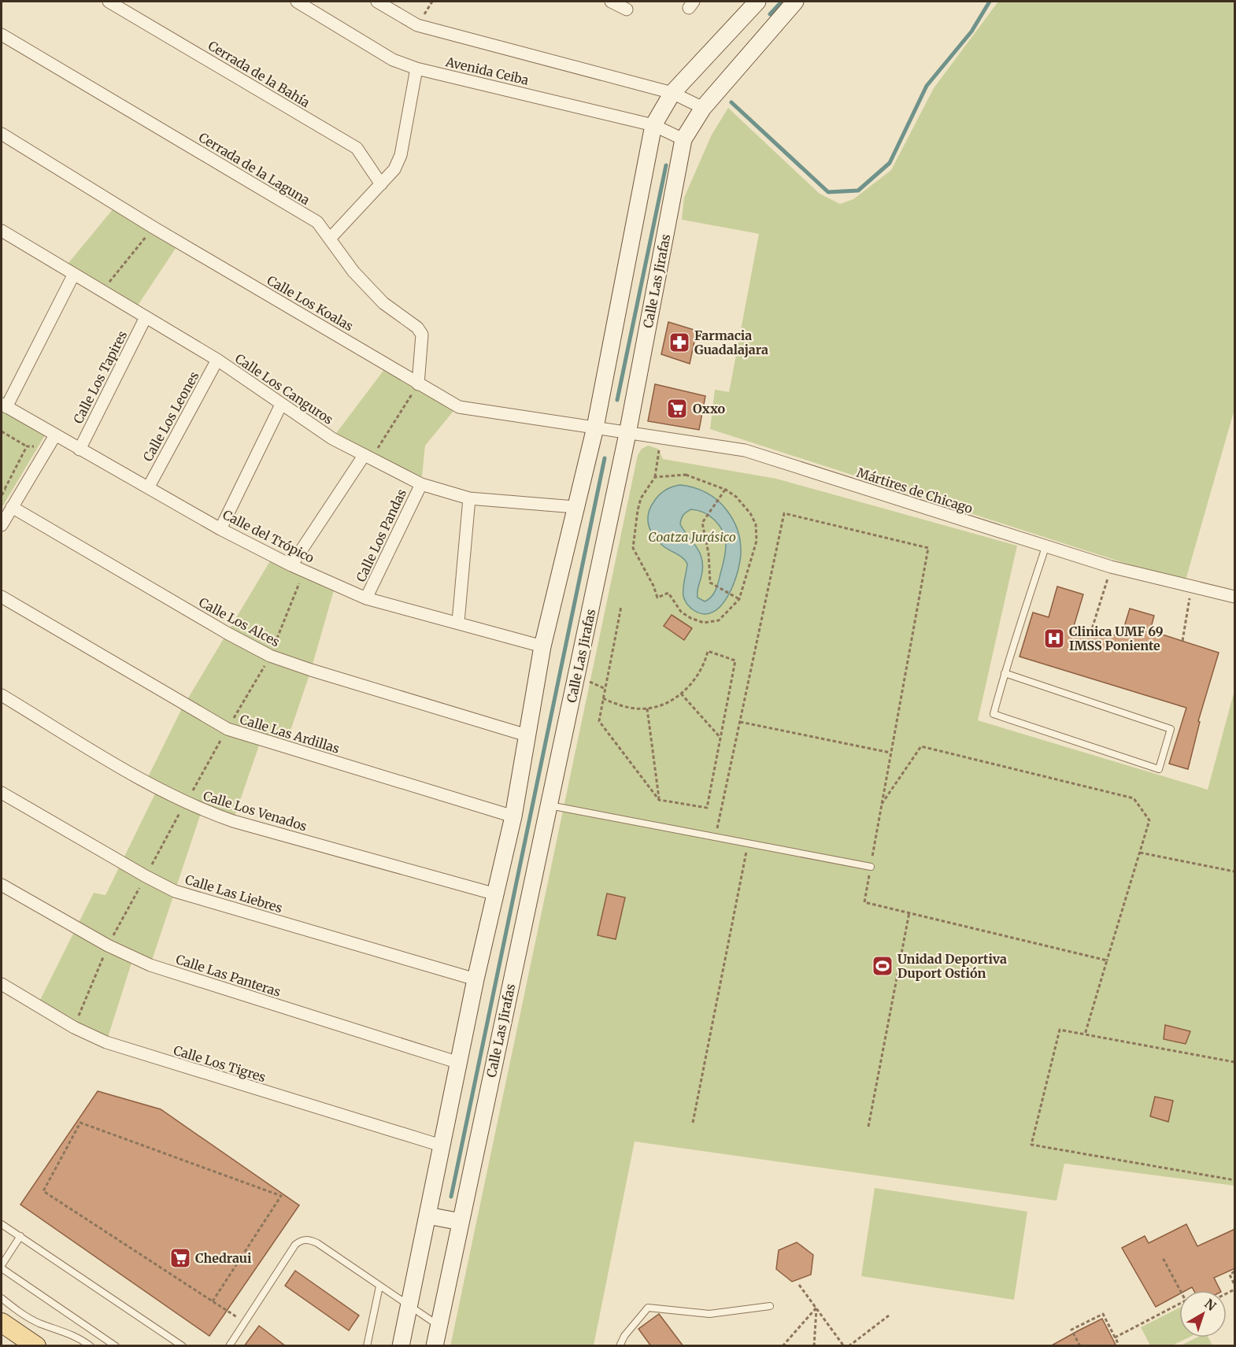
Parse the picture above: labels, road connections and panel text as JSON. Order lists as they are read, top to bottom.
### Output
{
  "streets": {
    "main road": ["Calle Las Jirafas"],
    "street": [
      "Avenida Ceiba",
      "Cerrada de la Bahía",
      "Cerrada de la Laguna",
      "Calle Los Koalas",
      "Calle Los Tapires",
      "Calle Los Canguros",
      "Calle Los Leones",
      "Mártires de Chicago",
      "Calle Los Pandas",
      "Calle del Trópico",
      "Calle Los Alces",
      "Calle Las Ardillas",
      "Calle Los Venados",
      "Calle Las Liebres",
      "Calle Las Panteras",
      "Calle Los Tigres"
    ]
  },
  "crossings": [
    ["Avenida Ceiba", "Calle Las Jirafas"],
    ["Cerrada de la Laguna", "Calle Los Koalas"],
    ["Calle Las Jirafas", "Calle Los Koalas"],
    ["Calle Las Jirafas", "Mártires de Chicago"],
    ["Calle Los Koalas", "Mártires de Chicago"],
    ["Calle Los Tapires", "Calle Los Canguros"],
    ["Calle Los Tapires", "Calle del Trópico"],
    ["Calle Los Canguros", "Calle Los Leones"],
    ["Calle Los Canguros", "Calle Los Pandas"],
    ["Calle Los Leones", "Calle del Trópico"],
    ["Calle Los Pandas", "Calle del Trópico"]
  ],
  "parks": ["Coatza Jurásico"],
  "places": {
    "pharmacy": ["Farmacia Guadalajara"],
    "supermarket": ["Oxxo", "Chedraui"],
    "hospital": ["Clinica UMF 69 IMSS Poniente"],
    "sports": ["Unidad Deportiva Duport Ostión"]
  },
  "north": "top right"
}
